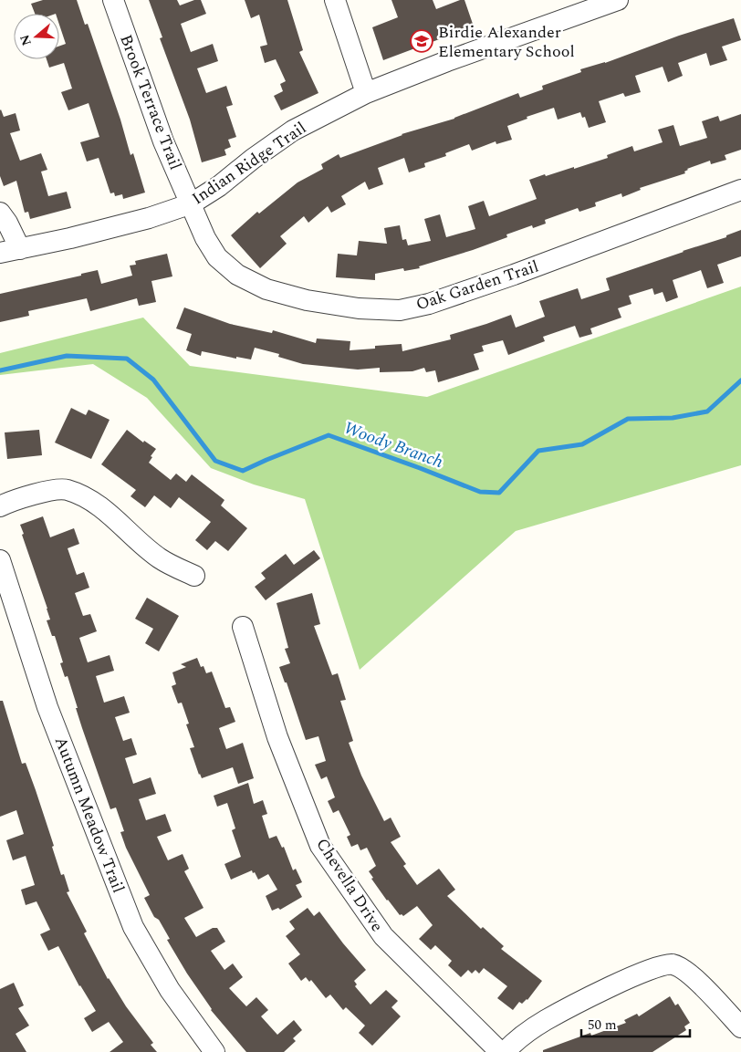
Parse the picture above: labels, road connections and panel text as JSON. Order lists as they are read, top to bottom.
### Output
{
  "streets": {
    "street": [
      "Brook Terrace Trail",
      "Indian Ridge Trail",
      "Oak Garden Trail",
      "Autumn Meadow Trail",
      "Chevella Drive"
    ]
  },
  "crossings": [
    ["Brook Terrace Trail", "Indian Ridge Trail"],
    ["Brook Terrace Trail", "Oak Garden Trail"],
    ["Indian Ridge Trail", "Oak Garden Trail"]
  ],
  "water": ["Woody Branch"],
  "places": {
    "school or university": ["Birdie Alexander Elementary School"]
  },
  "scale_bar": "50 m",
  "north": "left"
}
